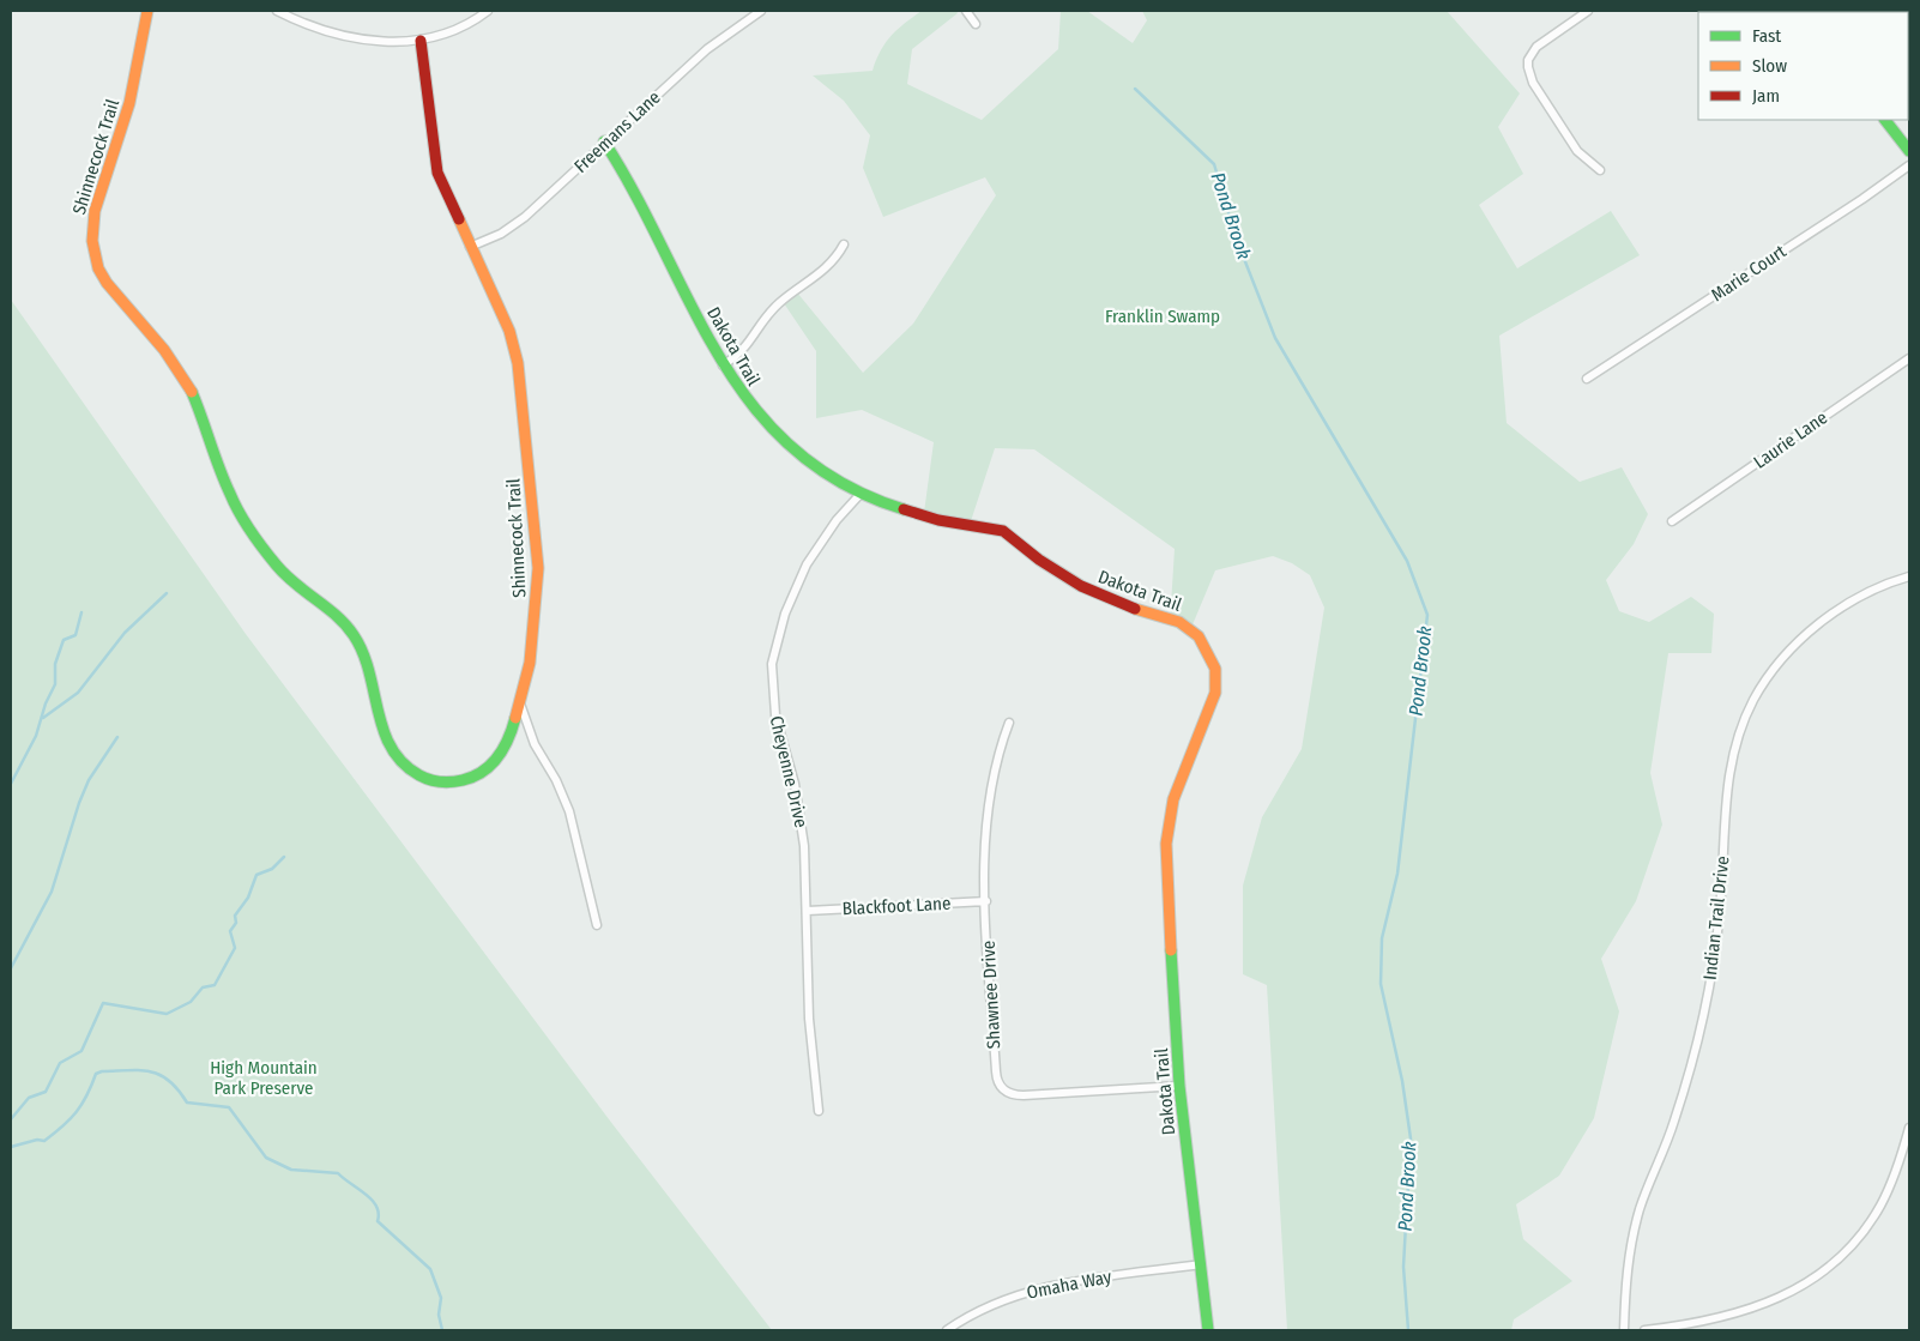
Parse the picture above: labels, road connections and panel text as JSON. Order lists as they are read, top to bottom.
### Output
{
  "streets": {
    "street": [
      "Freemans Lane",
      "Shinnecock Trail",
      "Marie Court",
      "Dakota Trail",
      "Laurie Lane",
      "Cheyenne Drive",
      "Blackfoot Lane",
      "Indian Trail Drive",
      "Shawnee Drive",
      "Omaha Way"
    ]
  },
  "crossings": [
    ["Freemans Lane", "Shinnecock Trail"],
    ["Freemans Lane", "Dakota Trail"],
    ["Dakota Trail", "Cheyenne Drive"],
    ["Dakota Trail", "Shawnee Drive"],
    ["Dakota Trail", "Omaha Way"],
    ["Cheyenne Drive", "Blackfoot Lane"],
    ["Blackfoot Lane", "Shawnee Drive"]
  ],
  "water": ["Pond Brook"],
  "parks": ["Franklin Swamp", "High Mountain Park Preserve"],
  "legend": ["Fast", "Slow", "Jam"]
}
